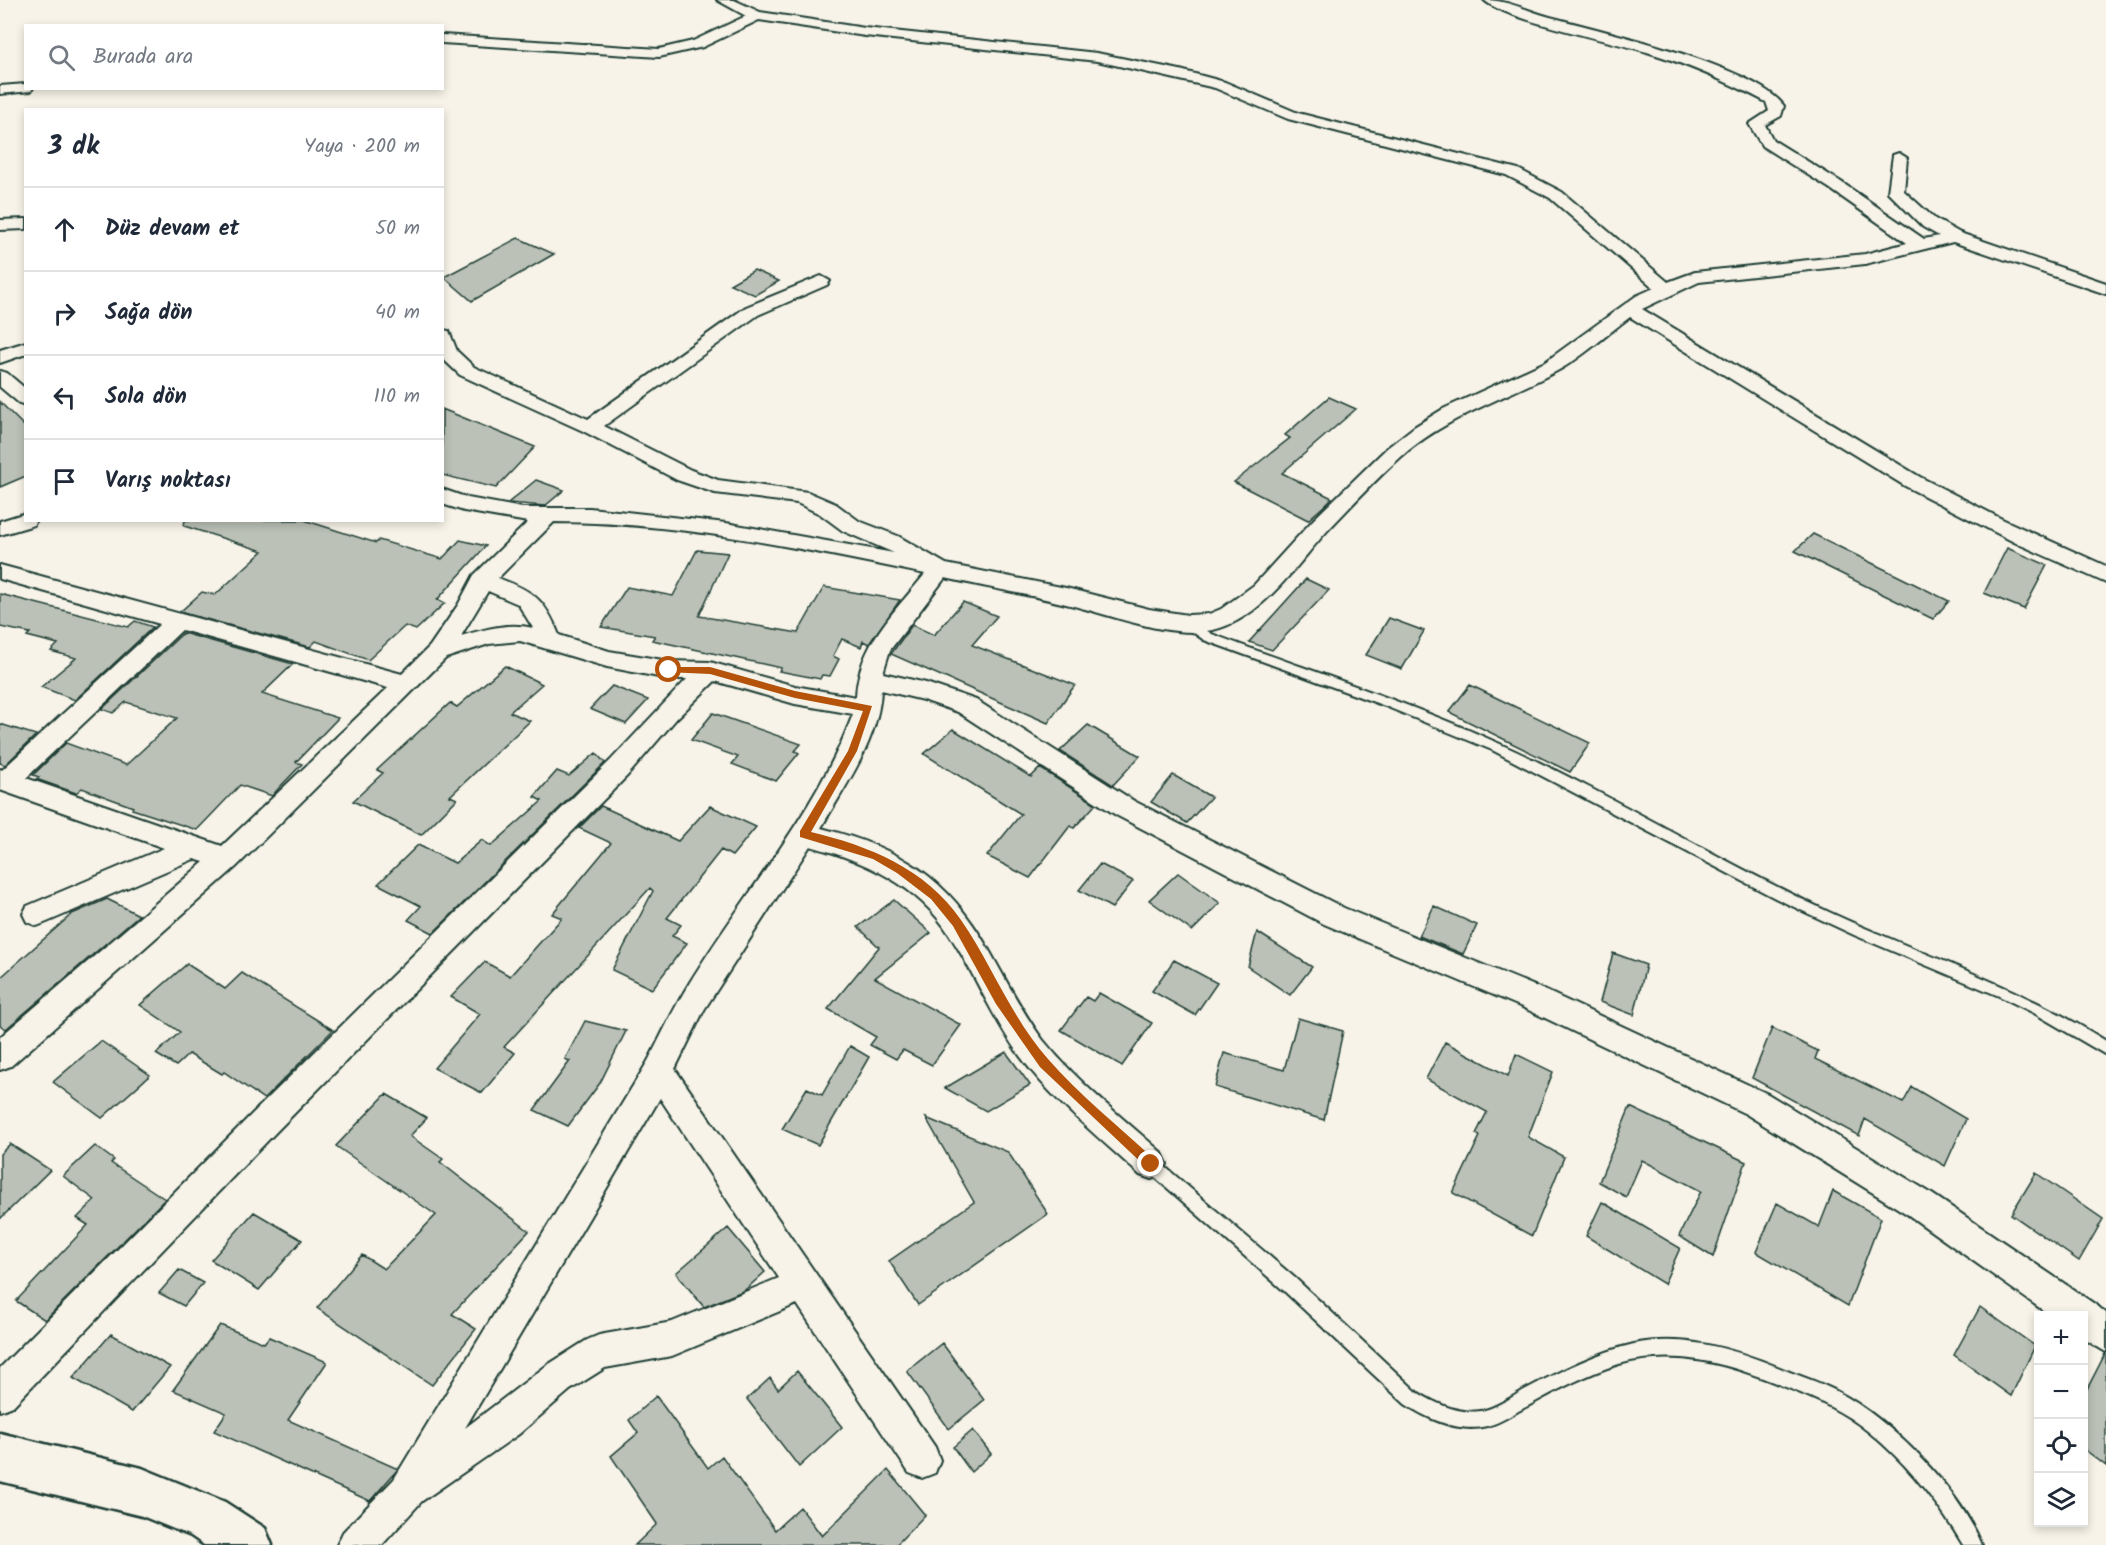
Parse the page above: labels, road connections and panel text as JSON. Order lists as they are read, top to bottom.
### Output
{
  "page": {
    "search": "Burada ara",
    "heading": ["3 dk", "Yaya · 200 m"],
    "list": [
      ["Düz devam et", "50 m"],
      ["Sağa dön", "40 m"],
      ["Sola dön", "110 m"],
      "Varış noktası"
    ],
    "map_buttons": ["+", "−"]
  }
}
